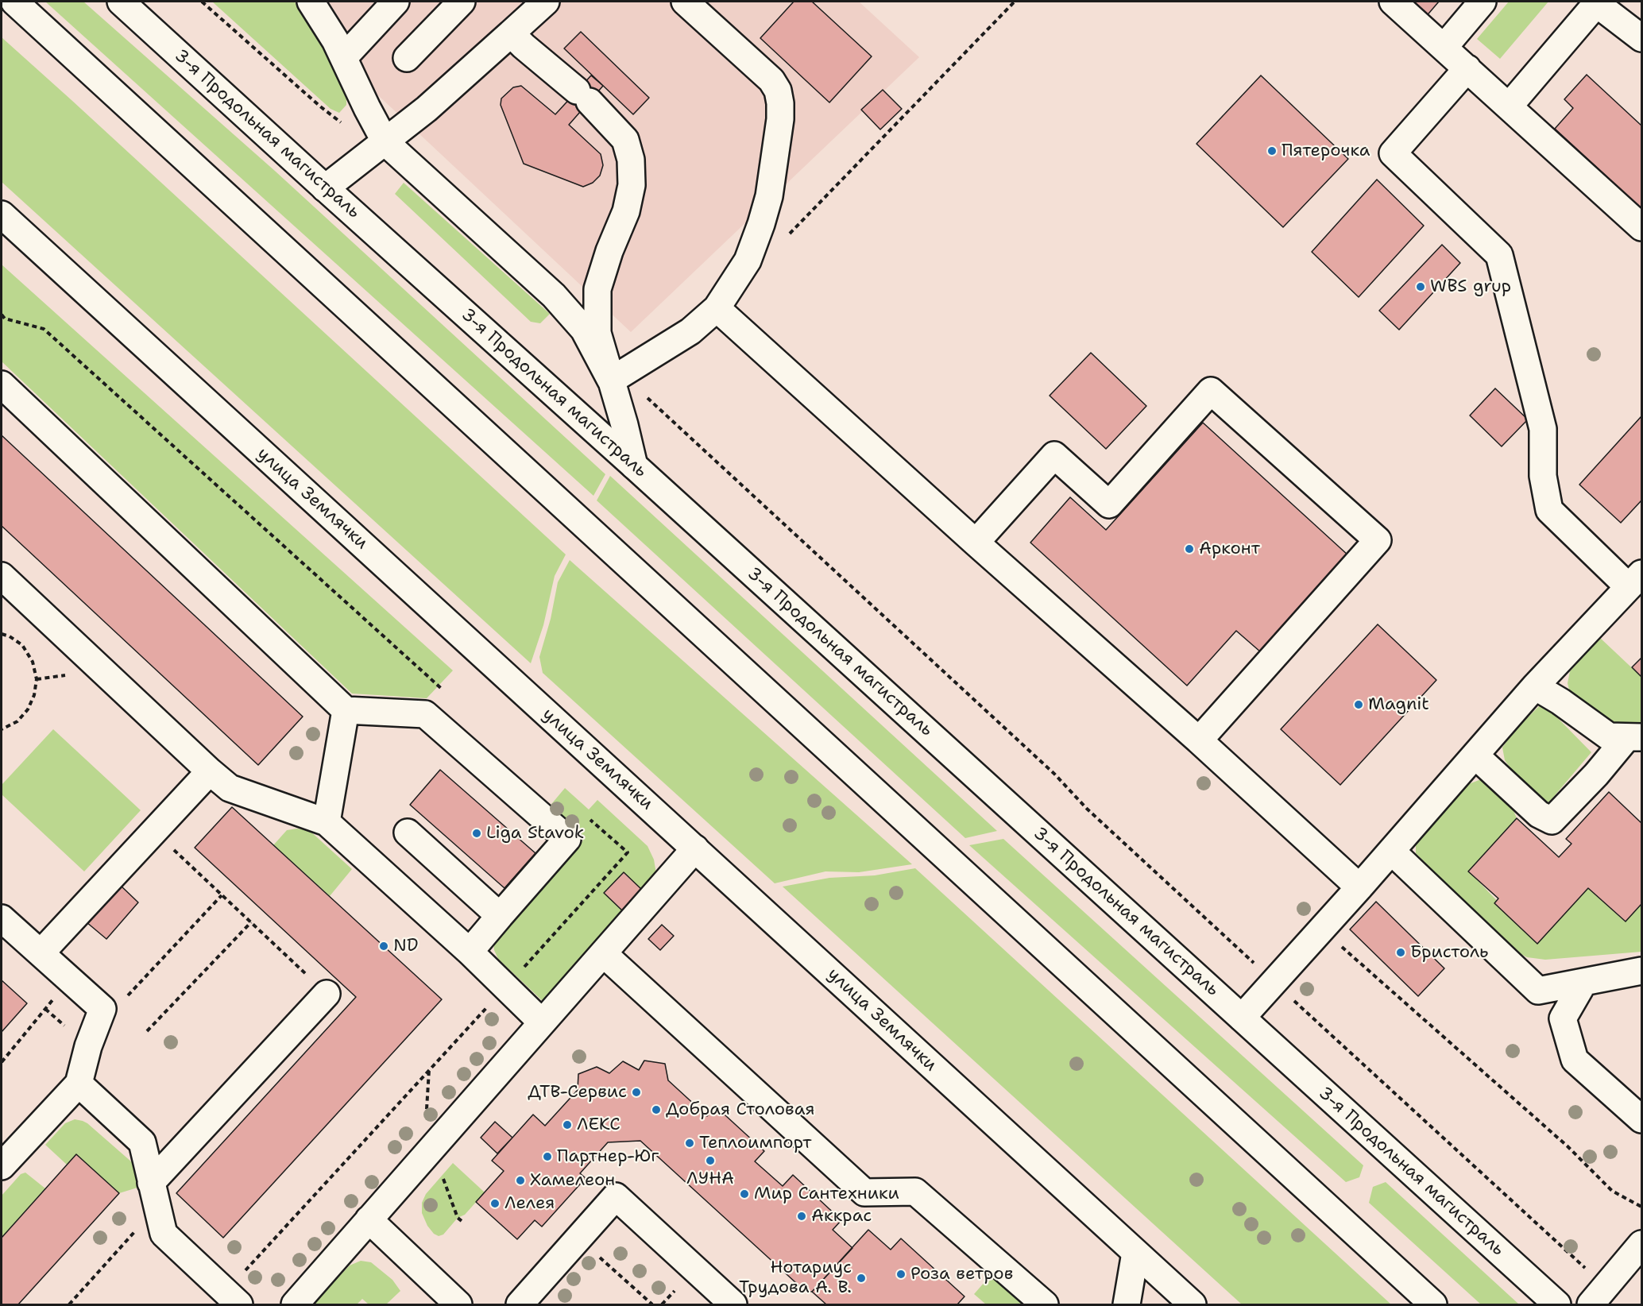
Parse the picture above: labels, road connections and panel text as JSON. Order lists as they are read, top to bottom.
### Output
{
  "streets": {
    "main road": ["3-я Продольная магистраль", "улица Землячки"]
  },
  "places": [
    "Пятерочка",
    "WBS grup",
    "Арконт",
    "Magnit",
    "Liga Stavok",
    "ND",
    "Бристоль",
    "ДТВ-Сервис",
    "Добрая Столовая",
    "ЛЕКС",
    "Теплоимпорт",
    "Партнер-Юг",
    "ЛУНА",
    "Хамелеон",
    "Мир Сантехники",
    "Лелея",
    "Аккрас",
    "Роза ветров",
    "Нотариус Трудова А. В."
  ]
}
